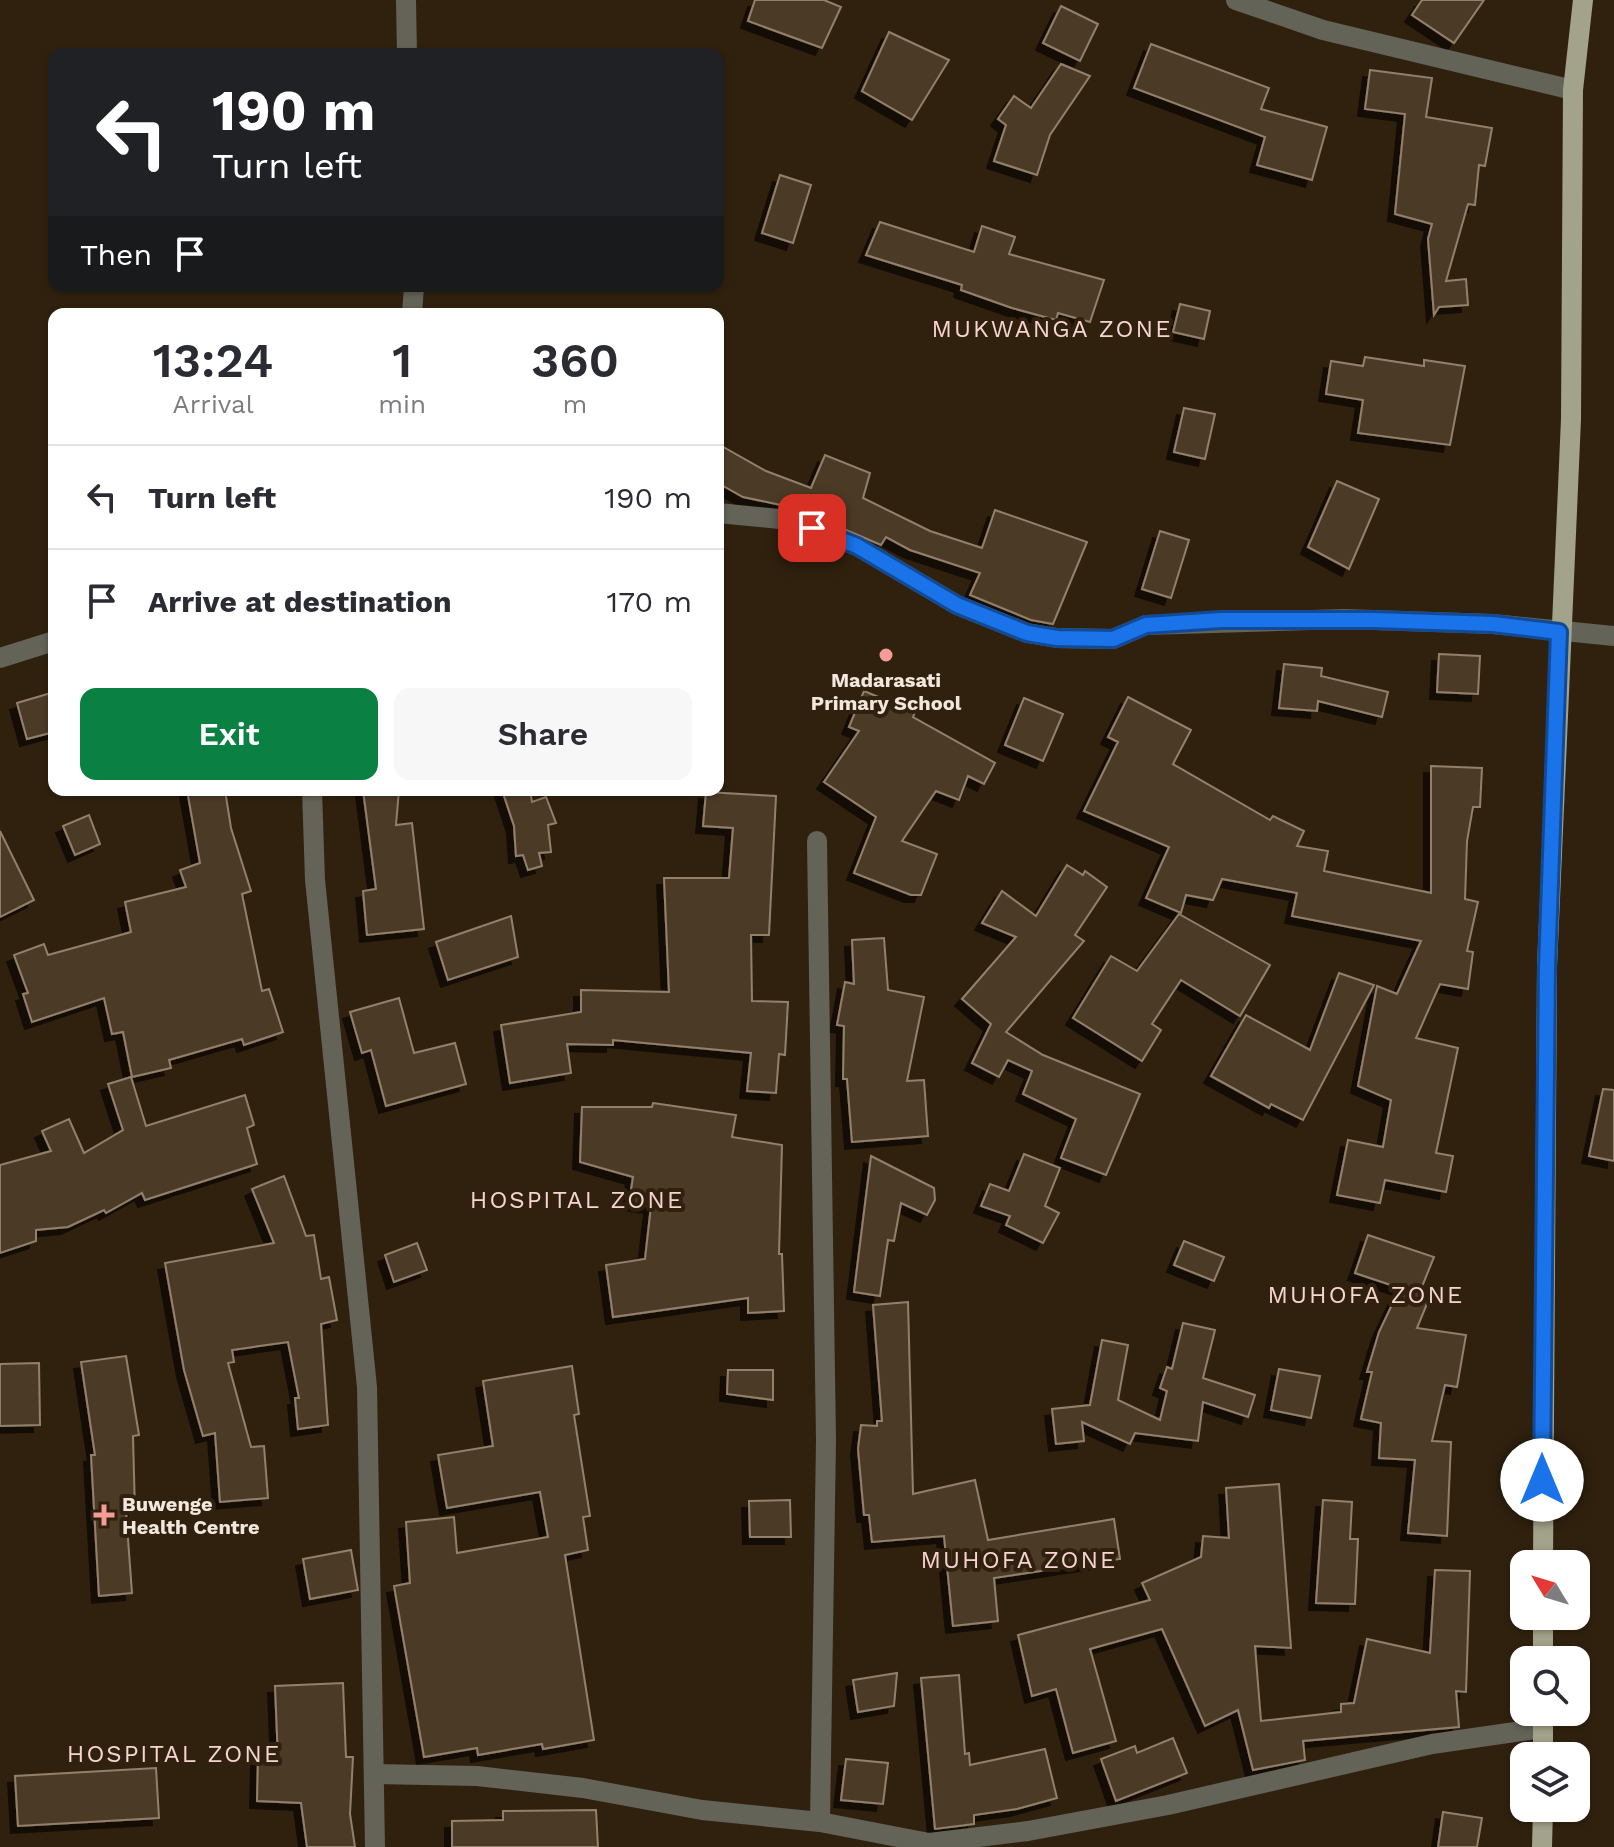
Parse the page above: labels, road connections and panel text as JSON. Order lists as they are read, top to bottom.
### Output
{
  "districts": [
    "MUKWANGA ZONE",
    "HOSPITAL ZONE",
    "MUHOFA ZONE",
    "MUHOFA ZONE",
    "HOSPITAL ZONE"
  ],
  "places": {
    "other": ["Madarasati Primary School"],
    "health": ["Buwenge Health Centre"]
  },
  "north": "top left",
  "page": {
    "turn": ["190 m", "Turn left"],
    "then": "Then",
    "eta": [
      "13:24",
      "Arrival",
      "1",
      "min",
      "360",
      "m"
    ],
    "list": [
      {
        "name": "Turn left",
        "value": "190 m"
      },
      {
        "name": "Arrive at destination",
        "value": "170 m"
      }
    ],
    "buttons": ["Exit", "Share"]
  }
}
